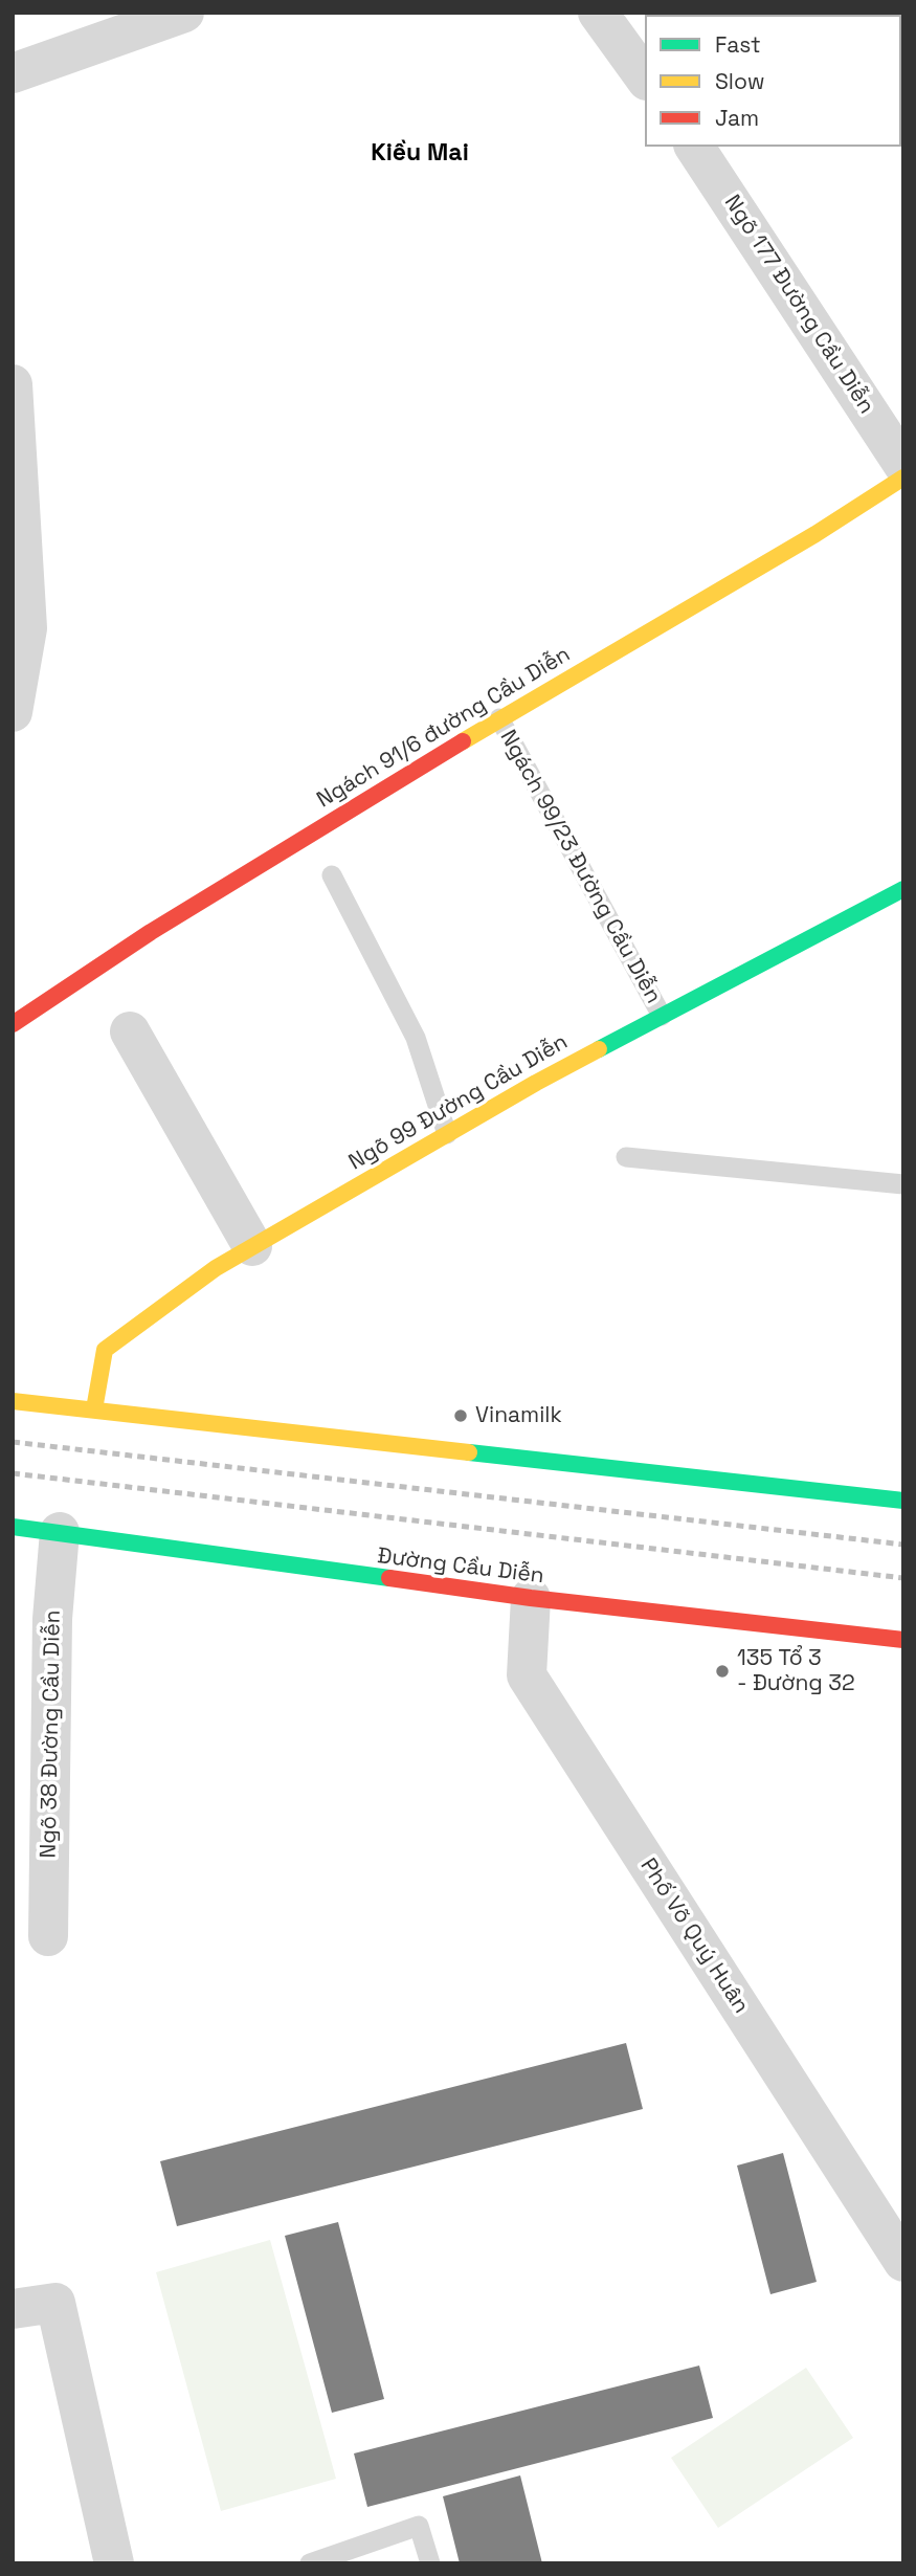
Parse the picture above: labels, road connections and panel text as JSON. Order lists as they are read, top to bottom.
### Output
{
  "streets": {
    "main road": ["Ngách 91/6 đường Cầu Diễn", "Ngõ 99 Đường Cầu Diễn", "Đường Cầu Diễn"],
    "street": ["Ngõ 177 Đường Cầu Diễn", "Ngõ 38 Đường Cầu Diễn", "Phố Võ Quý Huân"],
    "lane": ["Ngách 99/23 Đường Cầu Diễn"]
  },
  "crossings": [
    ["Ngách 91/6 đường Cầu Diễn", "Ngách 99/23 Đường Cầu Diễn"],
    ["Ngách 99/23 Đường Cầu Diễn", "Ngõ 99 Đường Cầu Diễn"],
    ["Đường Cầu Diễn", "Ngõ 38 Đường Cầu Diễn"],
    ["Đường Cầu Diễn", "Phố Võ Quý Huân"]
  ],
  "districts": ["Kiều Mai"],
  "places": ["Vinamilk", "135 Tổ 3 - Đường 32"],
  "legend": ["Fast", "Slow", "Jam"]
}
